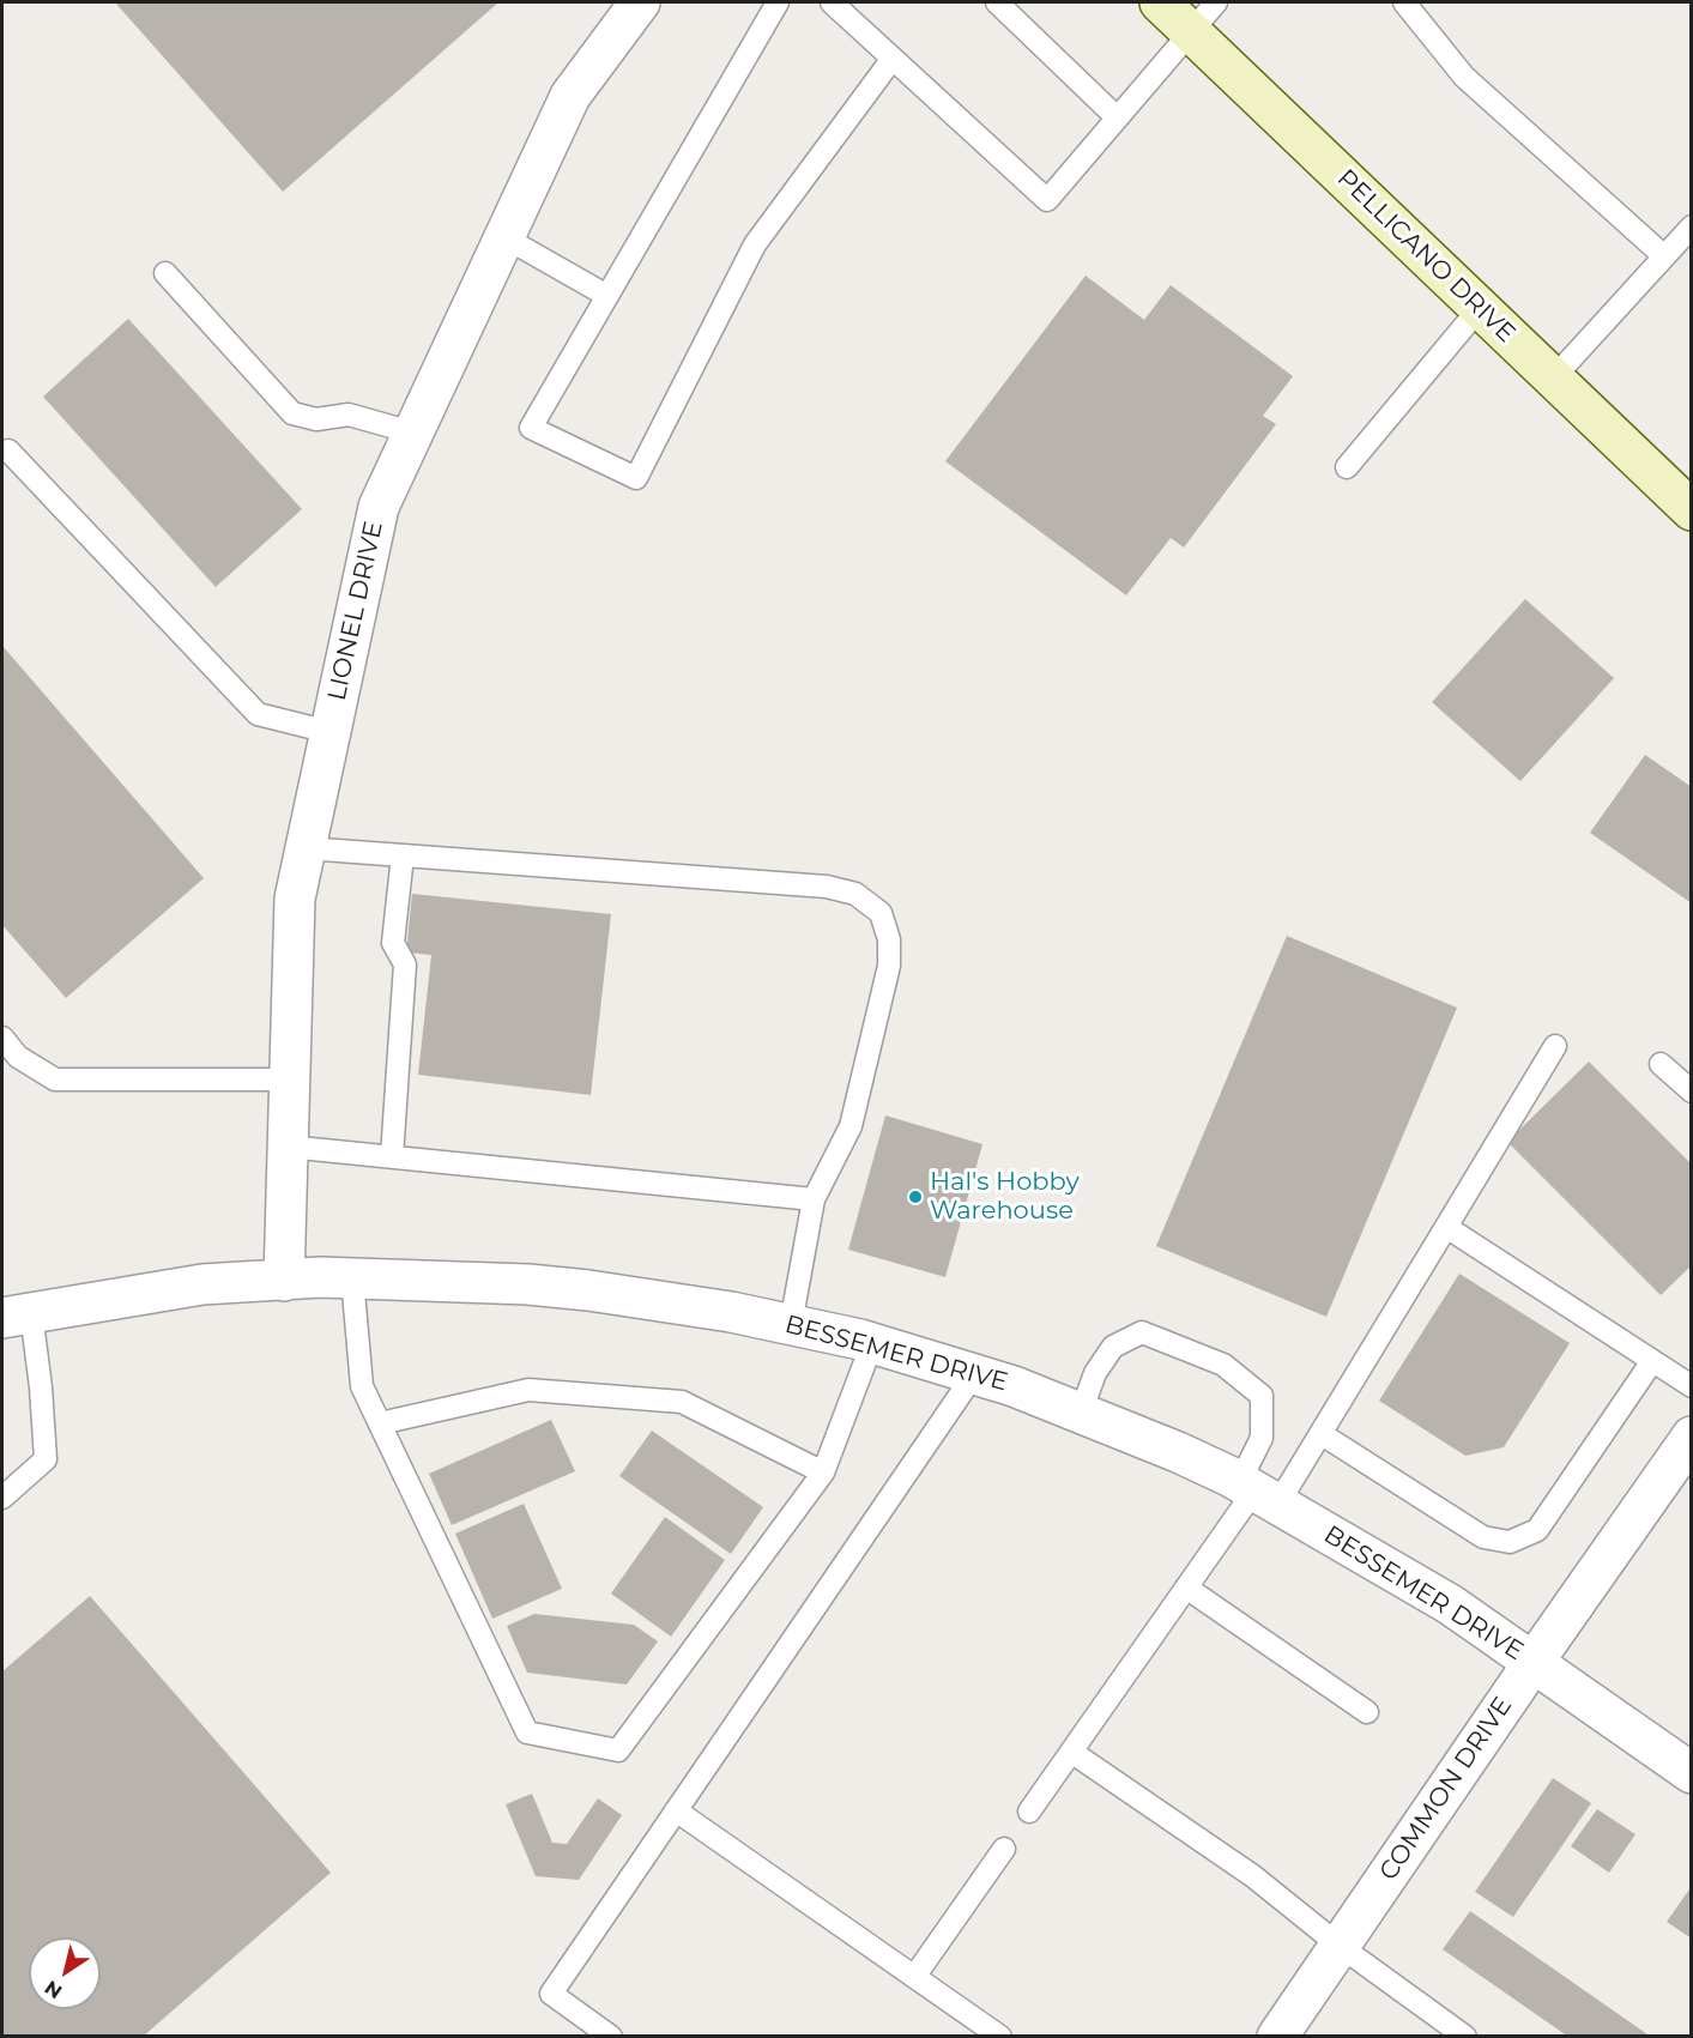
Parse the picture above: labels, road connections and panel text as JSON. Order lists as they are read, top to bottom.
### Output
{
  "streets": {
    "main road": ["PELLICANO DRIVE"],
    "street": ["LIONEL DRIVE", "BESSEMER DRIVE", "COMMON DRIVE"]
  },
  "crossings": [
    ["LIONEL DRIVE", "BESSEMER DRIVE"],
    ["BESSEMER DRIVE", "COMMON DRIVE"]
  ],
  "places": ["Hal's Hobby Warehouse"],
  "north": "bottom left"
}
